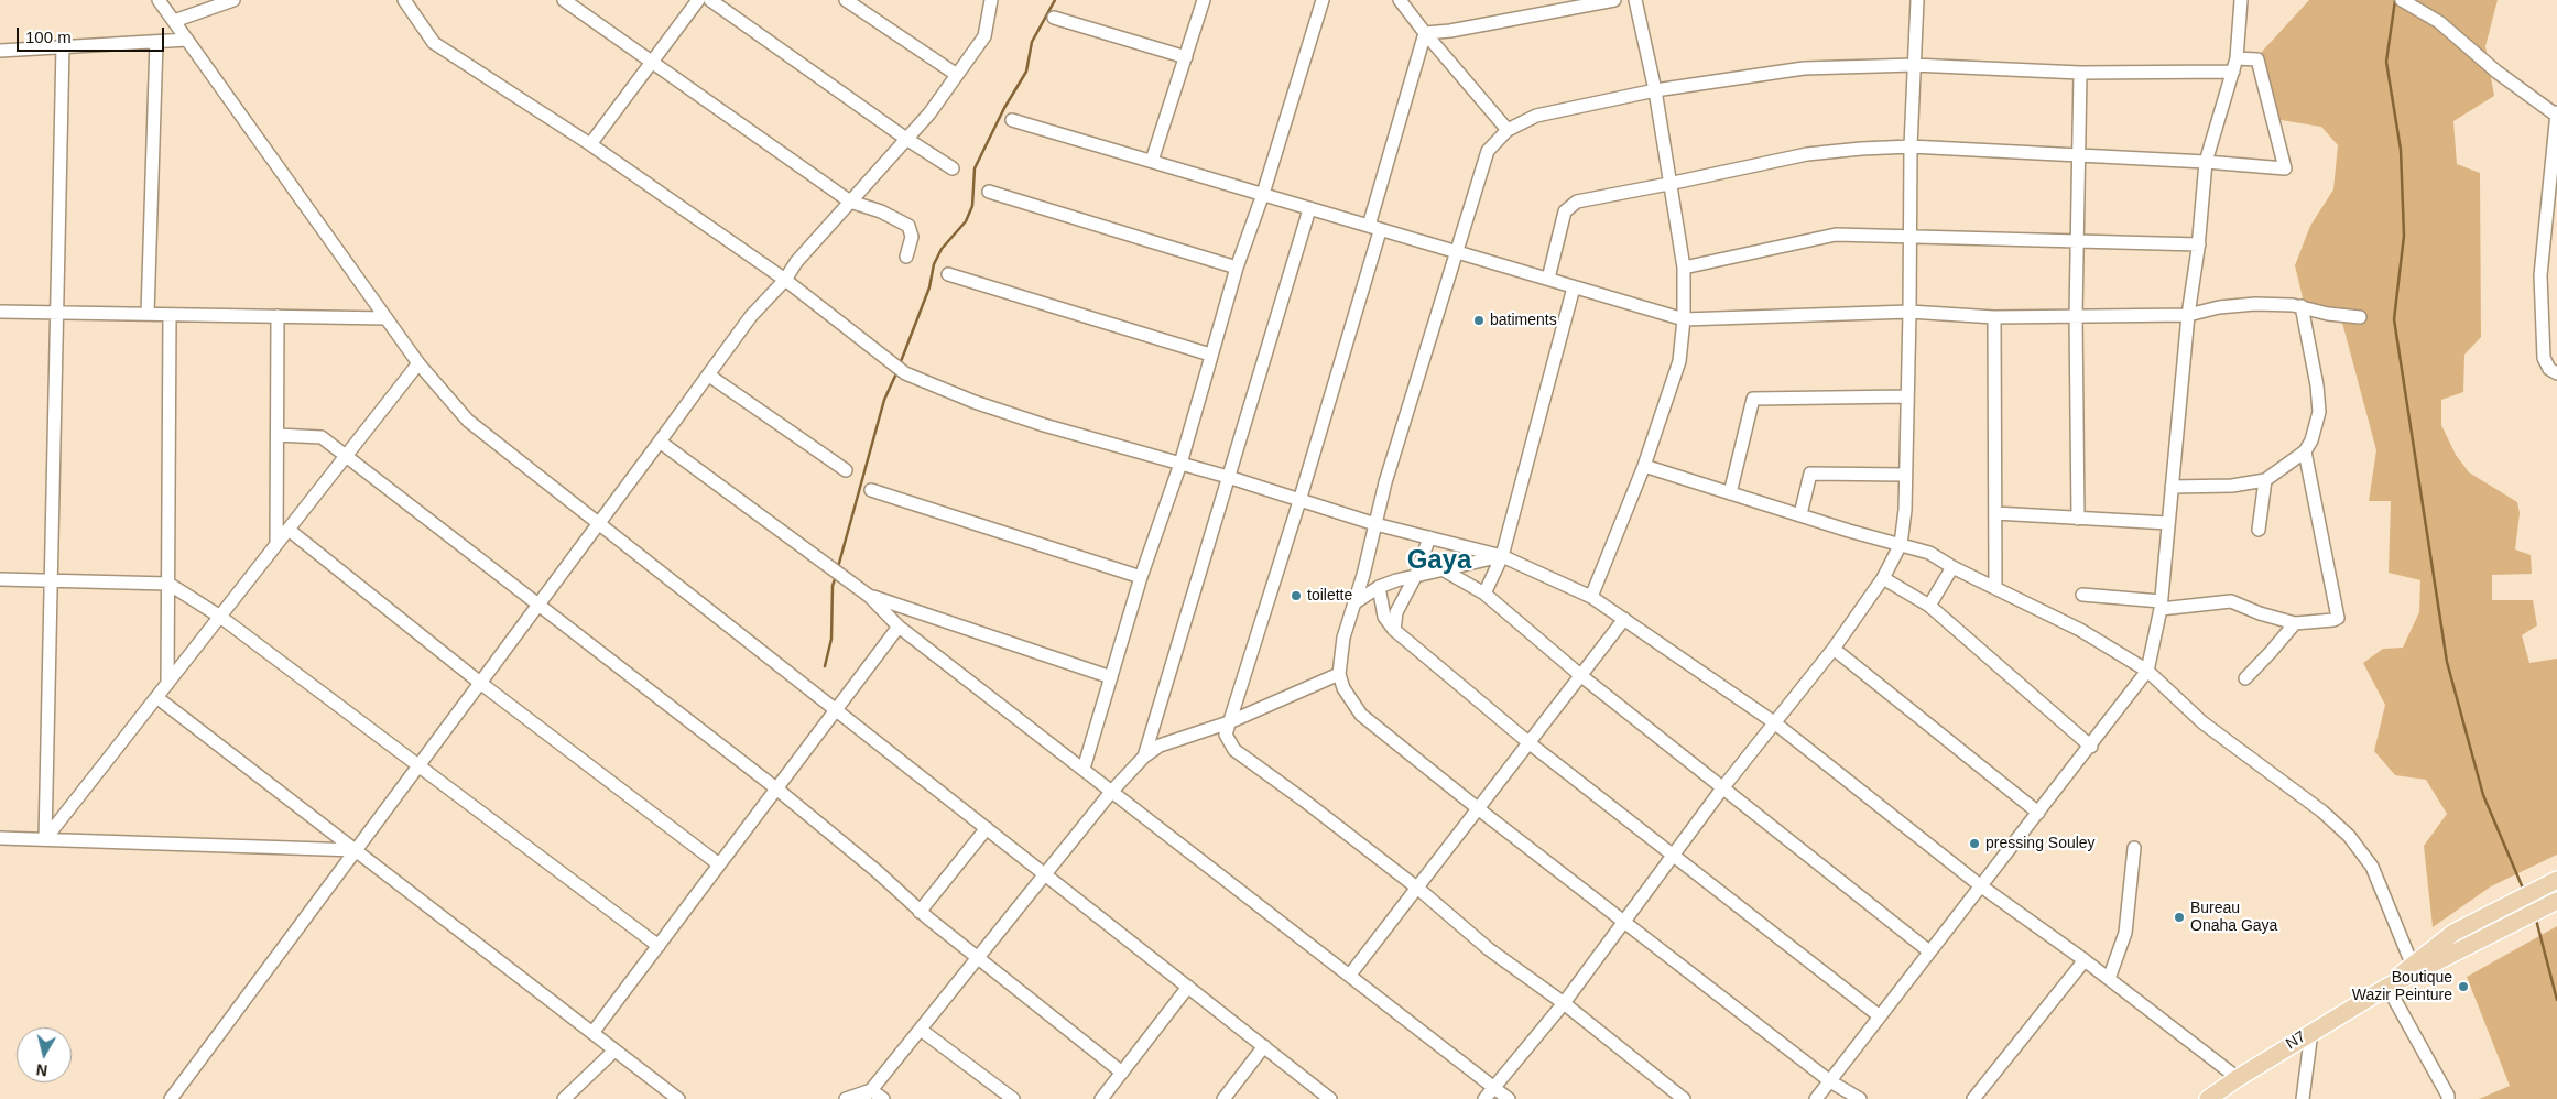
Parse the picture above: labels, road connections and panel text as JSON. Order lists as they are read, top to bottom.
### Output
{
  "streets": {
    "main road": ["N7"]
  },
  "districts": ["Gaya"],
  "places": [
    "batiments",
    "toilette",
    "pressing Souley",
    "Bureau Onaha Gaya",
    "Boutique Wazir Peinture"
  ],
  "scale_bar": "100 m",
  "north": "bottom"
}
